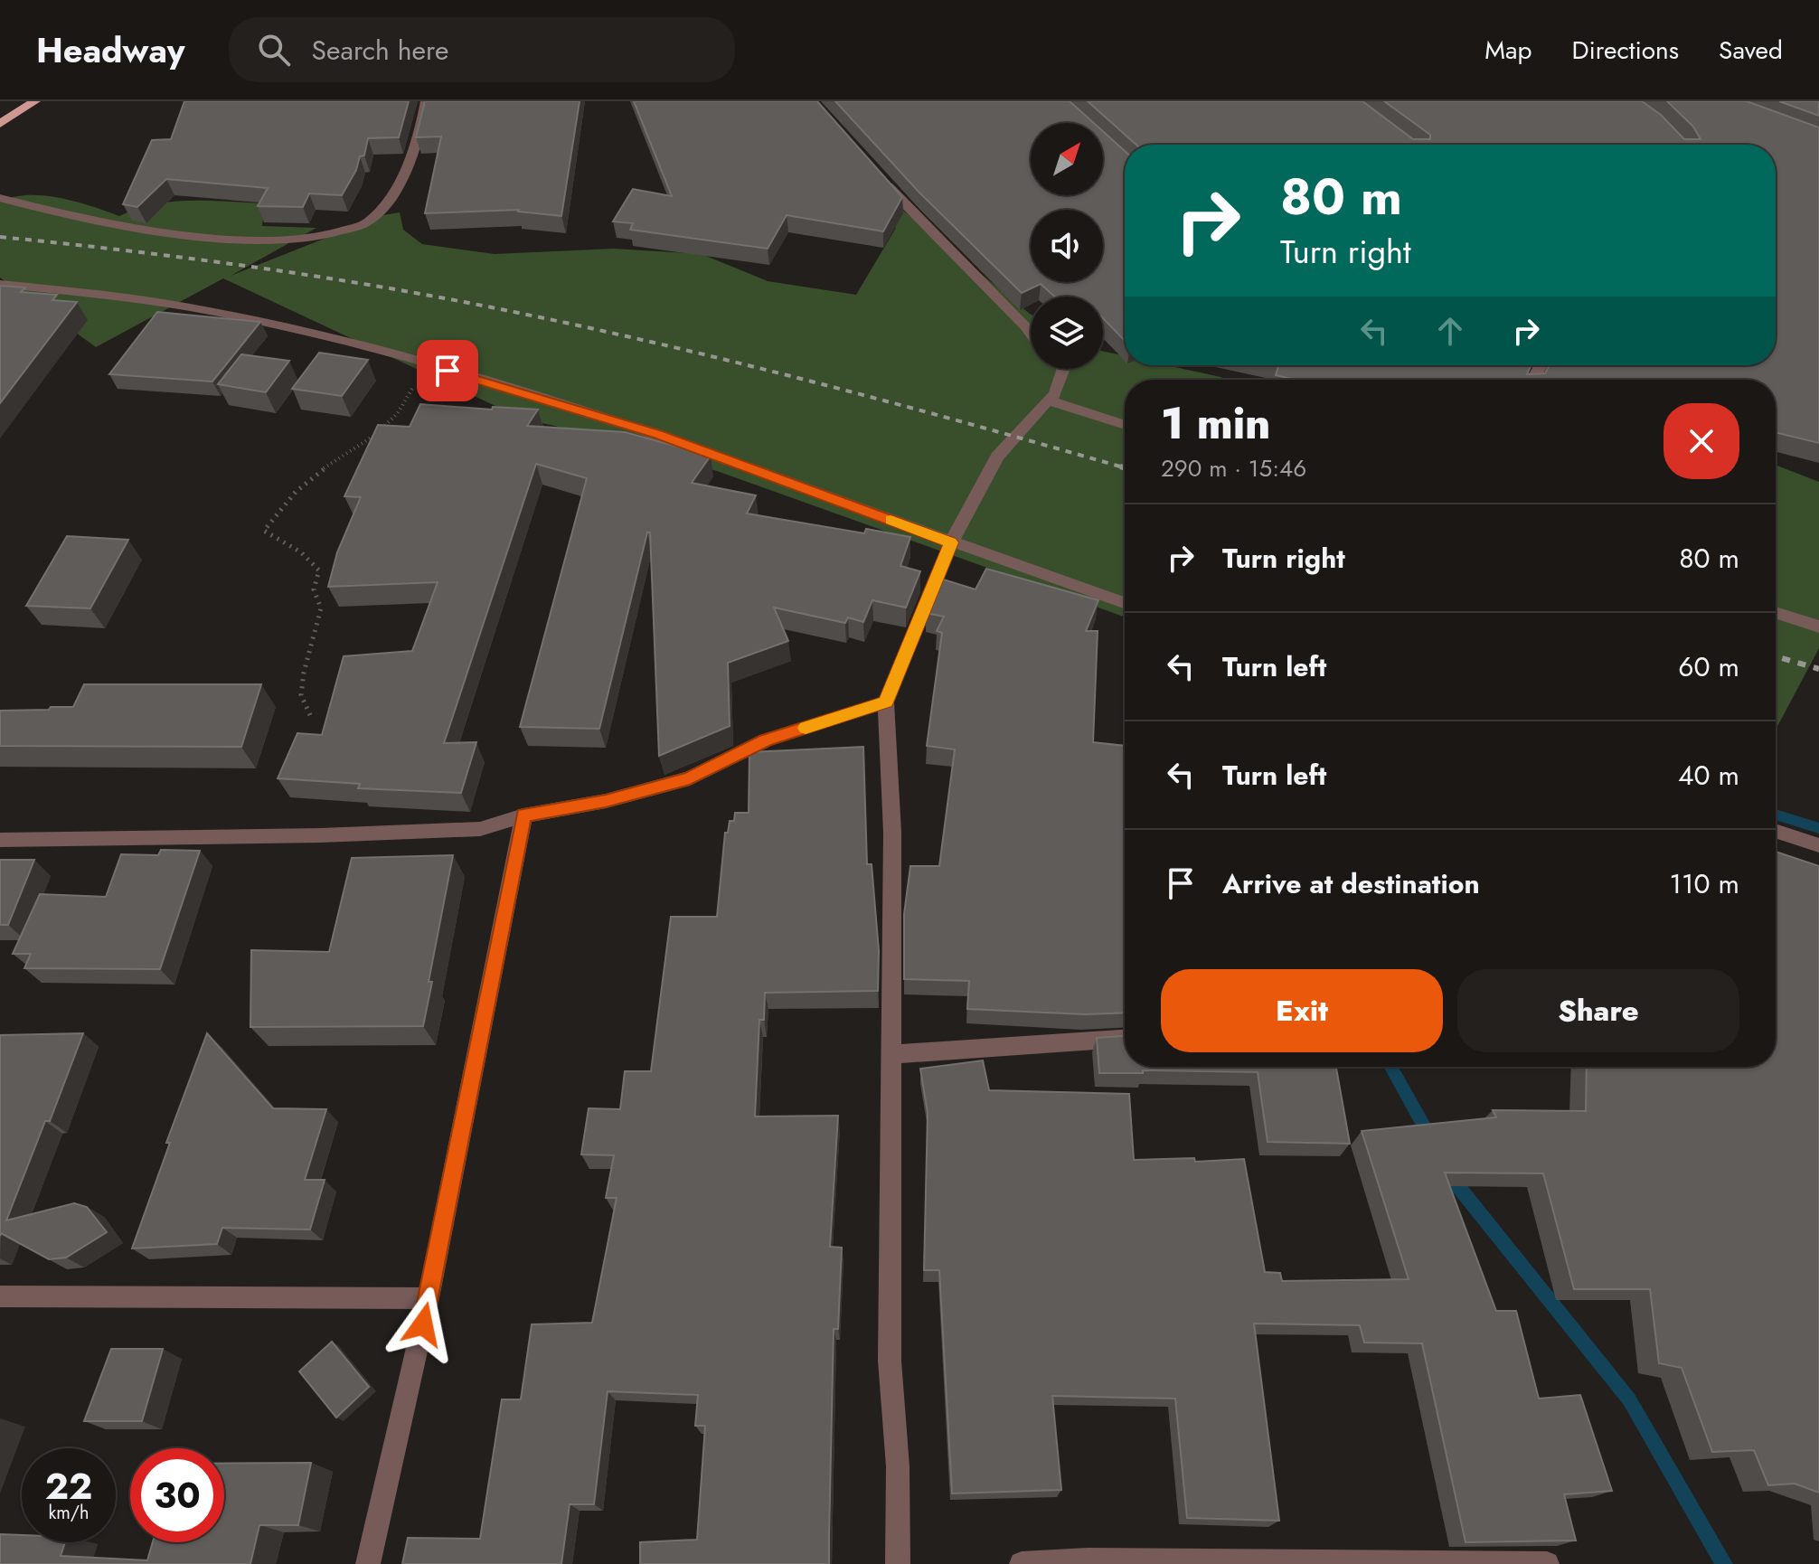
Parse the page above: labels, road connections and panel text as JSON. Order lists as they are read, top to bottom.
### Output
{
  "north": "top right",
  "page": {
    "header": "Headway",
    "search": "Search here",
    "nav": ["Map", "Directions", "Saved"],
    "turn": ["80 m", "Turn right"],
    "heading": ["1 min", "290 m · 15:46"],
    "list": [
      {
        "name": "Turn right",
        "value": "80 m"
      },
      {
        "name": "Turn left",
        "value": "60 m"
      },
      {
        "name": "Turn left",
        "value": "40 m"
      },
      {
        "name": "Arrive at destination",
        "value": "110 m"
      }
    ],
    "buttons": ["Exit", "Share"],
    "speed": "22 km/h",
    "limit": "30"
  }
}
